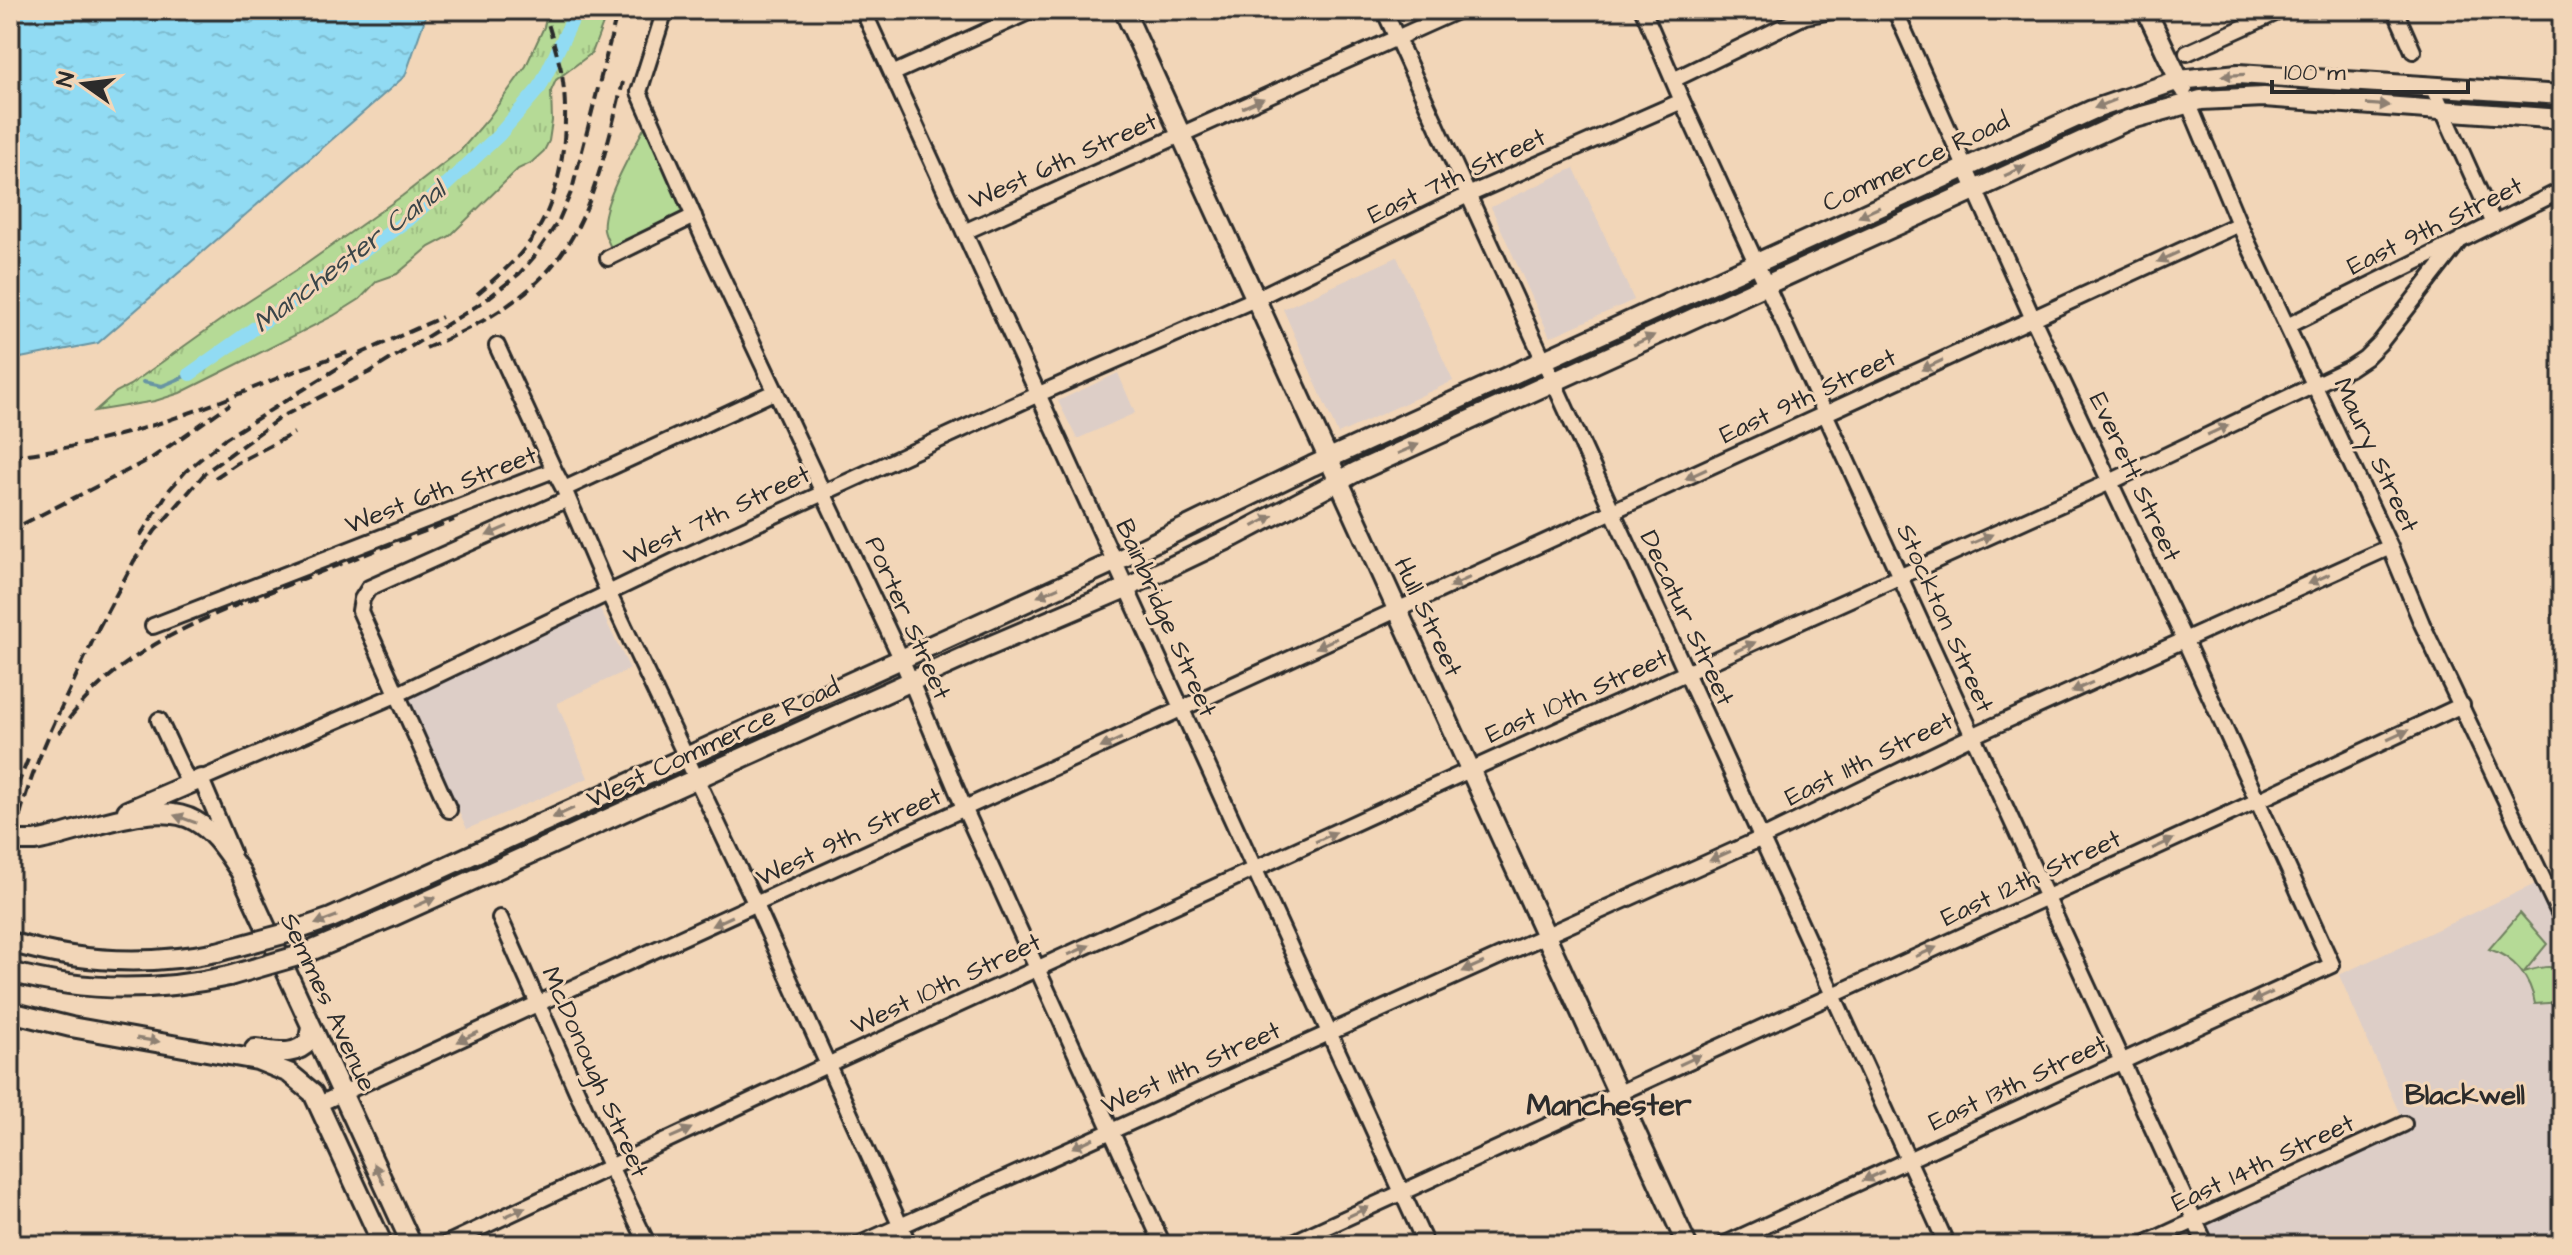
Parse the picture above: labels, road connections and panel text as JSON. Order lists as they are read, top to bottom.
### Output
{
  "streets": {
    "main road": [
      "Commerce Road",
      "Maury Street",
      "Hull Street",
      "West Commerce Road",
      "Semmes Avenue"
    ],
    "street": [
      "West 6th Street",
      "East 7th Street",
      "East 9th Street",
      "Everett Street",
      "West 7th Street",
      "Porter Street",
      "Bainbridge Street",
      "Decatur Street",
      "Stockton Street",
      "East 10th Street",
      "East 11th Street",
      "West 9th Street",
      "East 12th Street",
      "West 10th Street",
      "West 11th Street",
      "McDonough Street",
      "East 13th Street",
      "East 14th Street"
    ]
  },
  "crossings": [
    ["West 6th Street", "Hull Street"],
    ["West 6th Street", "Porter Street"],
    ["West 6th Street", "Bainbridge Street"],
    ["West 6th Street", "Decatur Street"],
    ["Commerce Road", "Maury Street"],
    ["Commerce Road", "Everett Street"],
    ["Commerce Road", "Hull Street"],
    ["Commerce Road", "Decatur Street"],
    ["Commerce Road", "Stockton Street"],
    ["Commerce Road", "West Commerce Road"],
    ["East 7th Street", "West 7th Street"],
    ["East 7th Street", "Hull Street"],
    ["East 7th Street", "Decatur Street"],
    ["East 7th Street", "Stockton Street"],
    ["East 9th Street", "Maury Street"],
    ["East 9th Street", "Everett Street"],
    ["East 9th Street", "Hull Street"],
    ["East 9th Street", "Decatur Street"],
    ["East 9th Street", "Stockton Street"],
    ["East 9th Street", "East 10th Street"],
    ["East 9th Street", "West 9th Street"],
    ["Maury Street", "East 10th Street"],
    ["Maury Street", "East 11th Street"],
    ["Maury Street", "East 12th Street"],
    ["Everett Street", "East 10th Street"],
    ["Everett Street", "East 11th Street"],
    ["Everett Street", "East 12th Street"],
    ["Everett Street", "East 13th Street"],
    ["West 7th Street", "Hull Street"],
    ["West 7th Street", "Porter Street"],
    ["West 7th Street", "Bainbridge Street"],
    ["West 7th Street", "Semmes Avenue"],
    ["Hull Street", "East 10th Street"],
    ["Hull Street", "West Commerce Road"],
    ["Hull Street", "East 11th Street"],
    ["Hull Street", "West 9th Street"],
    ["Hull Street", "East 12th Street"],
    ["Hull Street", "West 10th Street"],
    ["Hull Street", "West 11th Street"],
    ["Porter Street", "West Commerce Road"],
    ["Porter Street", "West 9th Street"],
    ["Porter Street", "West 10th Street"],
    ["Porter Street", "West 11th Street"],
    ["Bainbridge Street", "West Commerce Road"],
    ["Bainbridge Street", "West 9th Street"],
    ["Bainbridge Street", "East 12th Street"],
    ["Bainbridge Street", "West 10th Street"],
    ["Bainbridge Street", "West 11th Street"],
    ["Decatur Street", "East 10th Street"],
    ["Decatur Street", "East 11th Street"],
    ["Decatur Street", "East 12th Street"],
    ["Decatur Street", "East 13th Street"],
    ["Stockton Street", "East 10th Street"],
    ["Stockton Street", "East 11th Street"],
    ["Stockton Street", "East 12th Street"],
    ["Stockton Street", "East 13th Street"],
    ["Stockton Street", "East 14th Street"],
    ["East 10th Street", "West 10th Street"],
    ["East 11th Street", "West 11th Street"],
    ["West 9th Street", "Semmes Avenue"],
    ["West 9th Street", "McDonough Street"],
    ["West 10th Street", "McDonough Street"]
  ],
  "one_way": [
    "East 9th Street",
    "East 10th Street",
    "East 11th Street",
    "West 9th Street",
    "East 12th Street",
    "West 10th Street",
    "West 11th Street",
    "East 13th Street"
  ],
  "districts": ["Blackwell", "Manchester"],
  "water": ["Manchester Canal"],
  "scale_bar": "100 m",
  "north": "left"
}
